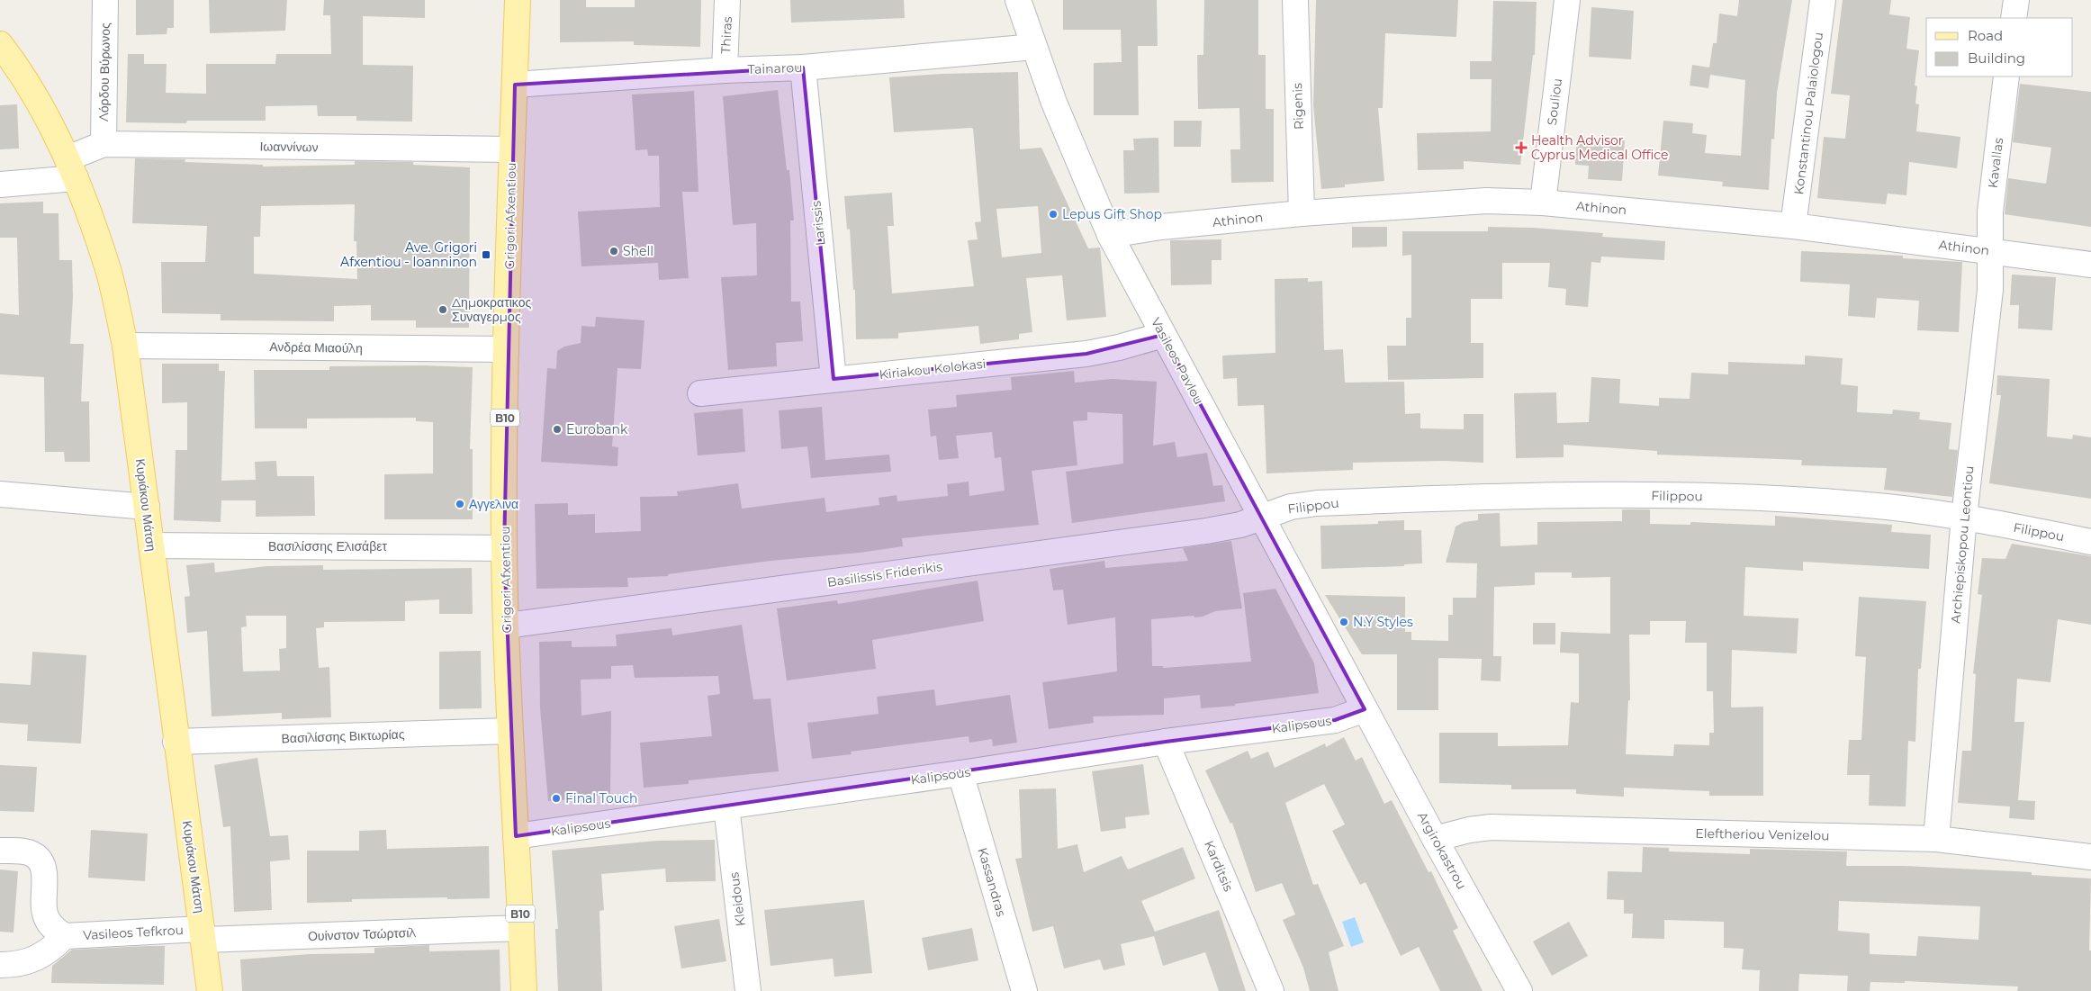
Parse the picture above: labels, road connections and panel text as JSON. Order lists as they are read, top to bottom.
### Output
{
  "streets": {
    "main road": ["Grigori Afxentiou", "B10", "Κυριάκου Μάτση"],
    "street": [
      "Thiras",
      "Tainarou",
      "Λόρδου Βύρωνος",
      "Souliou",
      "Rigenis",
      "Konstantinou Palaiologou",
      "Ιωαννίνων",
      "Kavallas",
      "Athinon",
      "Larissis",
      "Ανδρέα Μιαούλη",
      "Vasileos Pavlou",
      "Kiriakou Kolokasi",
      "Filippou",
      "Archiepiskopou Leontiou",
      "Βασιλίσσης Ελισάβετ",
      "Basilissis Friderikis",
      "Kalipsous",
      "Βασιλίσσης Βικτωρίας",
      "Eleftheriou Venizelou",
      "Argirokastrou",
      "Karditsis",
      "Kassandras",
      "Kleidous",
      "Vasileos Tefkrou",
      "Ουίνστον Τσώρτσιλ"
    ]
  },
  "crossings": [
    ["Thiras", "Tainarou"],
    ["Tainarou", "Grigori Afxentiou"],
    ["Tainarou", "Larissis"],
    ["Tainarou", "Vasileos Pavlou"],
    ["Λόρδου Βύρωνος", "Ιωαννίνων"],
    ["Souliou", "Athinon"],
    ["Rigenis", "Athinon"],
    ["Konstantinou Palaiologou", "Athinon"],
    ["Ιωαννίνων", "Grigori Afxentiou"],
    ["Ιωαννίνων", "Κυριάκου Μάτση"],
    ["Kavallas", "Athinon"],
    ["Kavallas", "Archiepiskopou Leontiou"],
    ["Athinon", "Vasileos Pavlou"],
    ["Athinon", "Archiepiskopou Leontiou"],
    ["Grigori Afxentiou", "Ανδρέα Μιαούλη"],
    ["Grigori Afxentiou", "B10"],
    ["Grigori Afxentiou", "Βασιλίσσης Ελισάβετ"],
    ["Grigori Afxentiou", "Basilissis Friderikis"],
    ["Grigori Afxentiou", "Kalipsous"],
    ["Grigori Afxentiou", "Βασιλίσσης Βικτωρίας"],
    ["Larissis", "Kiriakou Kolokasi"],
    ["Ανδρέα Μιαούλη", "Κυριάκου Μάτση"],
    ["Vasileos Pavlou", "Kiriakou Kolokasi"],
    ["Vasileos Pavlou", "Filippou"],
    ["Vasileos Pavlou", "Basilissis Friderikis"],
    ["Vasileos Pavlou", "Kalipsous"],
    ["Vasileos Pavlou", "Argirokastrou"],
    ["B10", "Kalipsous"],
    ["B10", "Ουίνστον Τσώρτσιλ"],
    ["Filippou", "Archiepiskopou Leontiou"],
    ["Filippou", "Basilissis Friderikis"],
    ["Κυριάκου Μάτση", "Βασιλίσσης Ελισάβετ"],
    ["Κυριάκου Μάτση", "Βασιλίσσης Βικτωρίας"],
    ["Κυριάκου Μάτση", "Vasileos Tefkrou"],
    ["Κυριάκου Μάτση", "Ουίνστον Τσώρτσιλ"],
    ["Archiepiskopou Leontiou", "Eleftheriou Venizelou"],
    ["Kalipsous", "Argirokastrou"],
    ["Kalipsous", "Karditsis"],
    ["Kalipsous", "Kassandras"],
    ["Kalipsous", "Kleidous"],
    ["Eleftheriou Venizelou", "Argirokastrou"],
    ["Vasileos Tefkrou", "Ουίνστον Τσώρτσιλ"]
  ],
  "places": {
    "health": ["Health Advisor Cyprus Medical Office"],
    "other": [
      "Lepus Gift Shop",
      "Shell",
      "Δημοκρατικος Συναγερμος",
      "Eurobank",
      "Αγγελινα",
      "N.Y Styles",
      "Final Touch"
    ],
    "transit": ["Ave. Grigori Afxentiou - Ioanninon"]
  },
  "legend": ["Road", "Building"]
}
